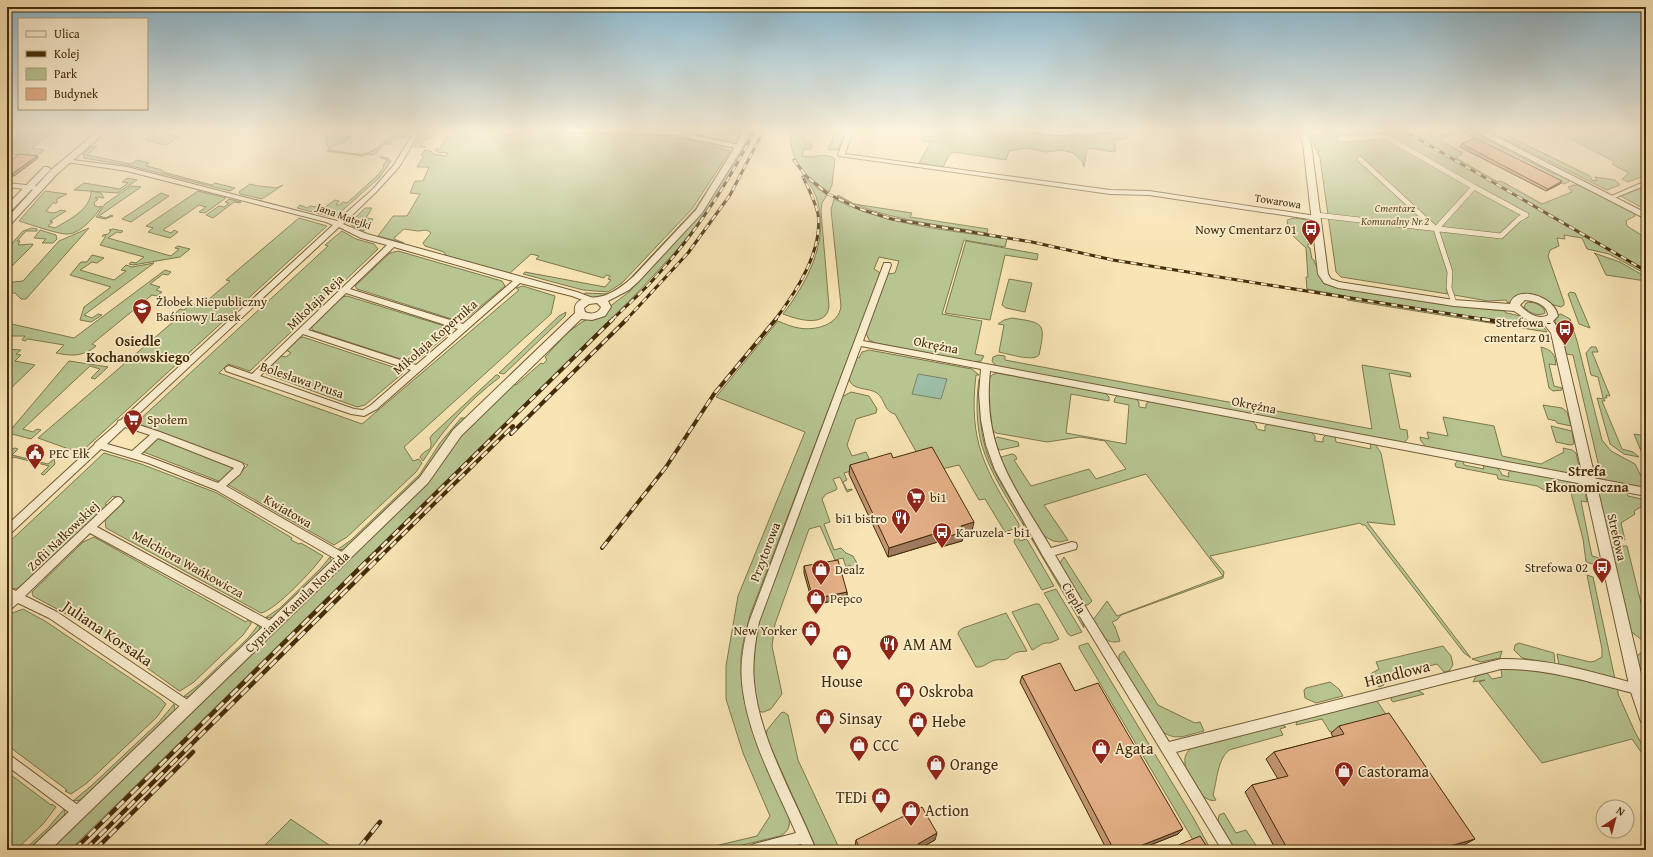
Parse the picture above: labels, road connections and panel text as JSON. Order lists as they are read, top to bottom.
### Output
{
  "streets": {
    "street": [
      "Towarowa",
      "Jana Matejki",
      "Mikołaja Reja",
      "Mikołaja Kopernika",
      "Okrężna",
      "Bolesława Prusa",
      "Kwiatowa",
      "Zofii Nałkowskiej",
      "Strefowa",
      "Przytorowa",
      "Melchiora Wańkowicza",
      "Ciepła",
      "Cypriana Kamila Norwida",
      "Juliana Korsaka",
      "Handlowa"
    ]
  },
  "crossings": [
    ["Jana Matejki", "Mikołaja Reja"],
    ["Jana Matejki", "Mikołaja Kopernika"],
    ["Jana Matejki", "Cypriana Kamila Norwida"],
    ["Mikołaja Reja", "Bolesława Prusa"],
    ["Mikołaja Kopernika", "Bolesława Prusa"],
    ["Okrężna", "Strefowa"],
    ["Okrężna", "Przytorowa"],
    ["Okrężna", "Ciepła"],
    ["Kwiatowa", "Cypriana Kamila Norwida"],
    ["Zofii Nałkowskiej", "Melchiora Wańkowicza"],
    ["Zofii Nałkowskiej", "Juliana Korsaka"],
    ["Strefowa", "Handlowa"],
    ["Melchiora Wańkowicza", "Cypriana Kamila Norwida"],
    ["Ciepła", "Handlowa"],
    ["Cypriana Kamila Norwida", "Juliana Korsaka"]
  ],
  "districts": ["Osiedle Kochanowskiego", "Strefa Ekonomiczna"],
  "parks": ["Cmentarz Komunalny Nr 2"],
  "places": {
    "bus stop": [
      "Nowy Cmentarz 01",
      "Strefowa - cmentarz 01",
      "Karuzela - bi1",
      "Strefowa 02"
    ],
    "school or university": ["Żłobek Niepubliczny Baśniowy Lasek"],
    "supermarket": ["Społem", "bi1"],
    "public building": ["PEC Ełk"],
    "restaurant": ["bi1 bistro", "AM AM"],
    "shop": [
      "Dealz",
      "Pepco",
      "New Yorker",
      "House",
      "Oskroba",
      "Sinsay",
      "Hebe",
      "CCC",
      "Agata",
      "Orange",
      "Castorama",
      "TEDi",
      "Action"
    ]
  },
  "legend": [
    "Ulica",
    "Kolej",
    "Park",
    "Budynek"
  ],
  "north": "top right"
}
